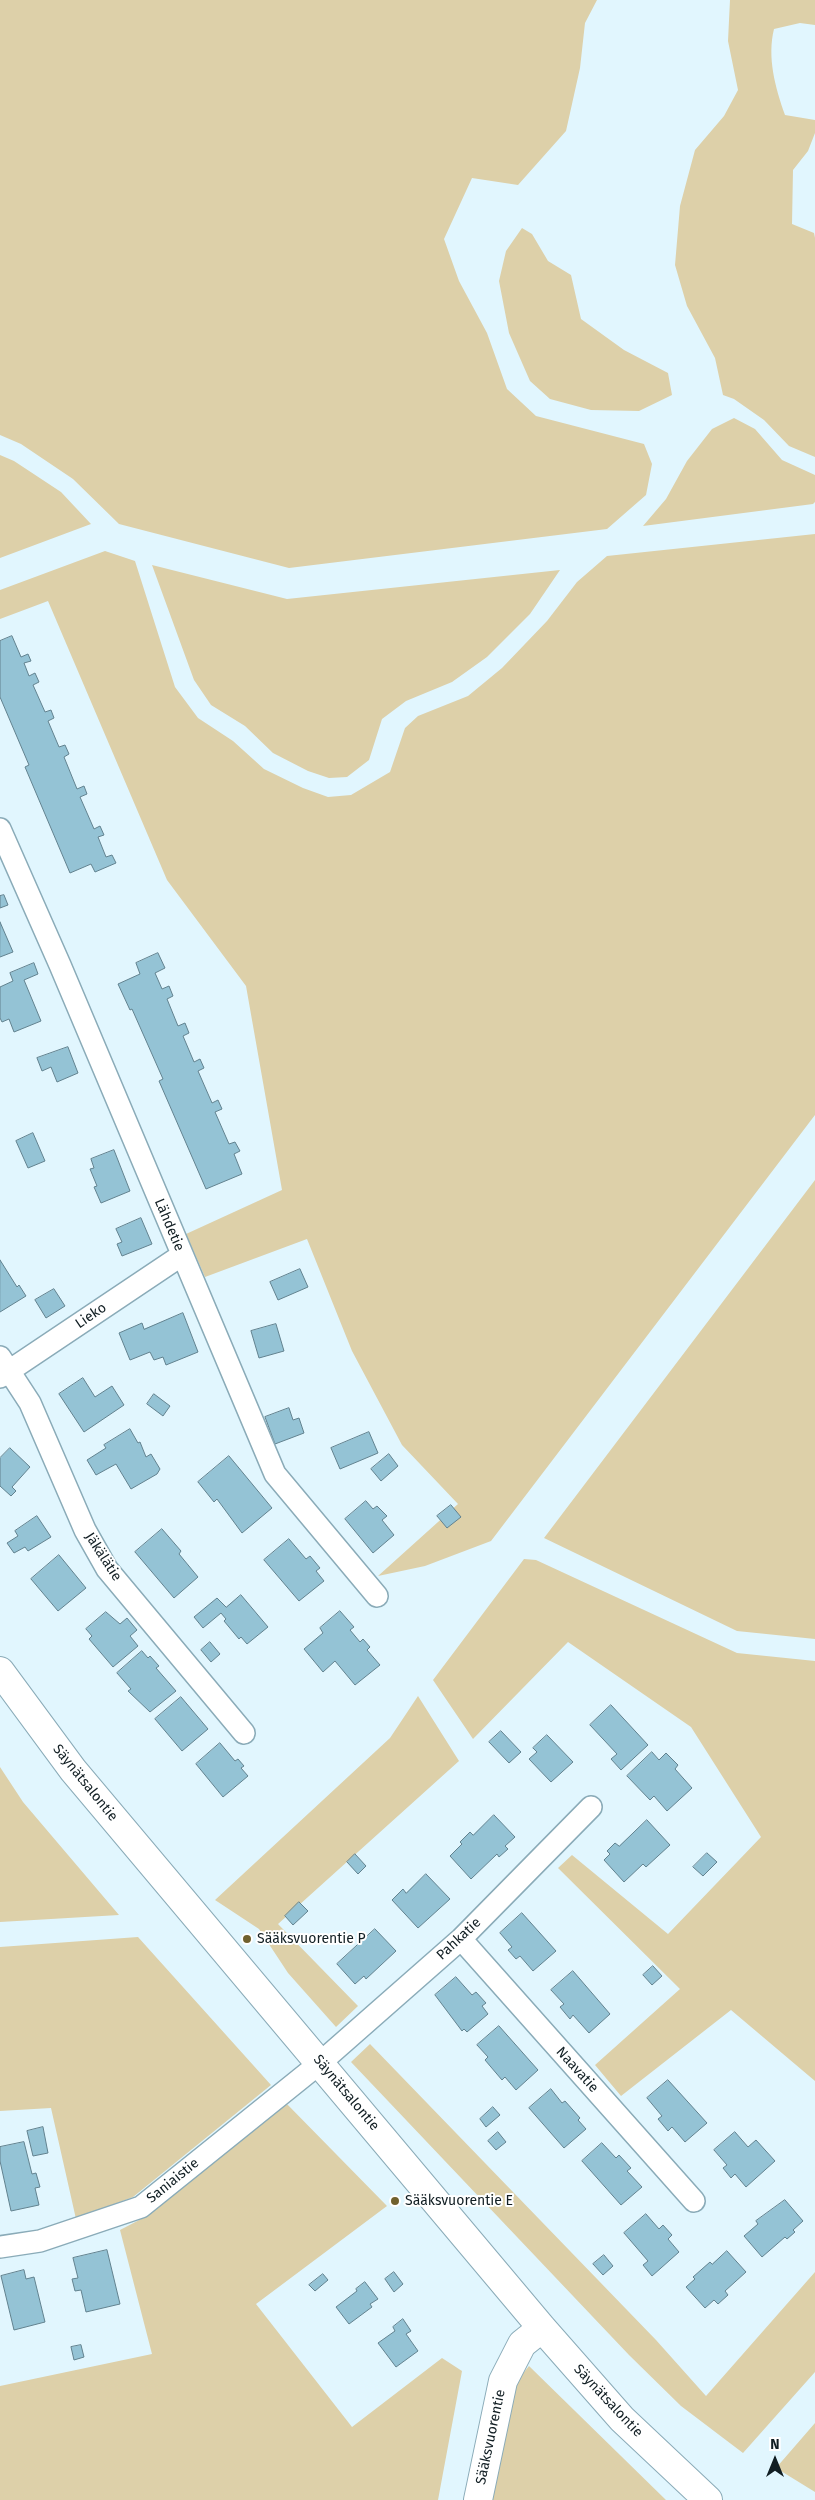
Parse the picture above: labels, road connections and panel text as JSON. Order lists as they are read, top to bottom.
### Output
{
  "streets": {
    "main road": ["Säynätsalontie", "Sääksvuorentie"],
    "street": [
      "Lähdetie",
      "Lieko",
      "Jäkälätie",
      "Pahkatie",
      "Naavatie",
      "Saniaistie"
    ]
  },
  "crossings": [
    ["Lähdetie", "Lieko"],
    ["Lieko", "Jäkälätie"],
    ["Säynätsalontie", "Pahkatie"],
    ["Säynätsalontie", "Saniaistie"],
    ["Säynätsalontie", "Sääksvuorentie"],
    ["Pahkatie", "Naavatie"],
    ["Pahkatie", "Saniaistie"]
  ],
  "places": ["Sääksvuorentie P", "Sääksvuorentie E"],
  "north": "top"
}
